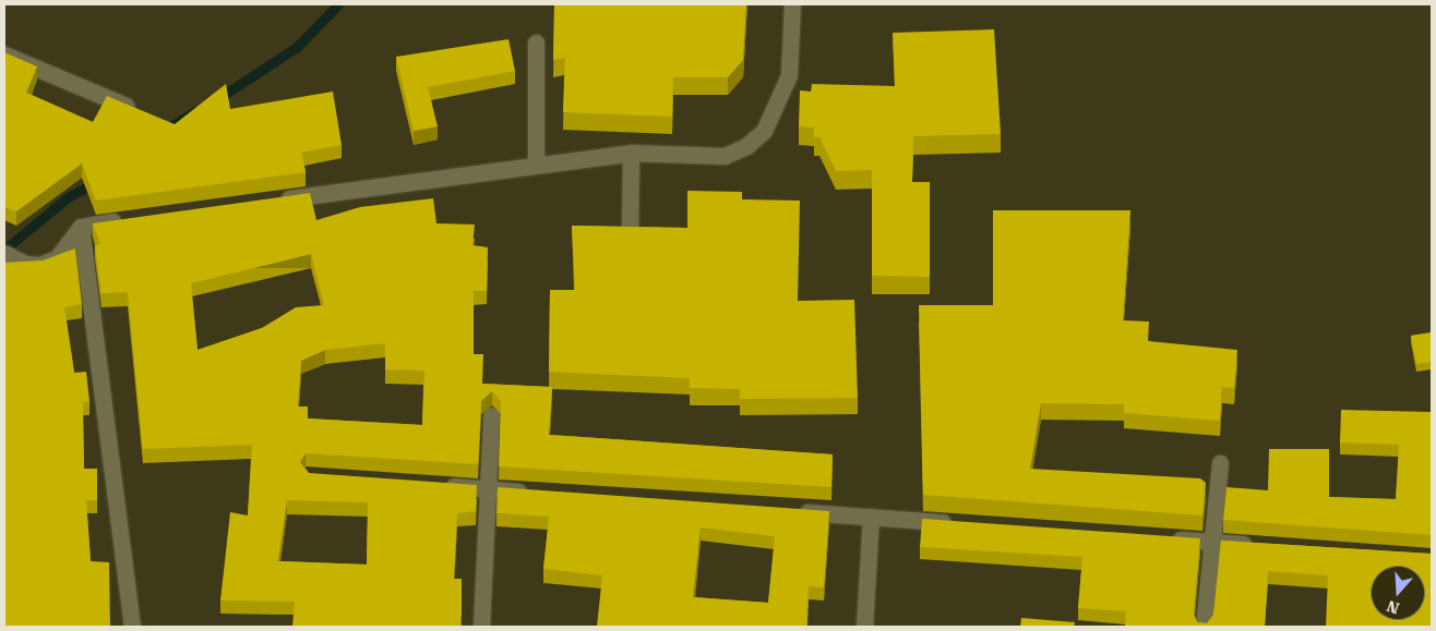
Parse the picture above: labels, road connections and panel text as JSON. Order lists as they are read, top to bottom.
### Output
{
  "north": "bottom"
}
